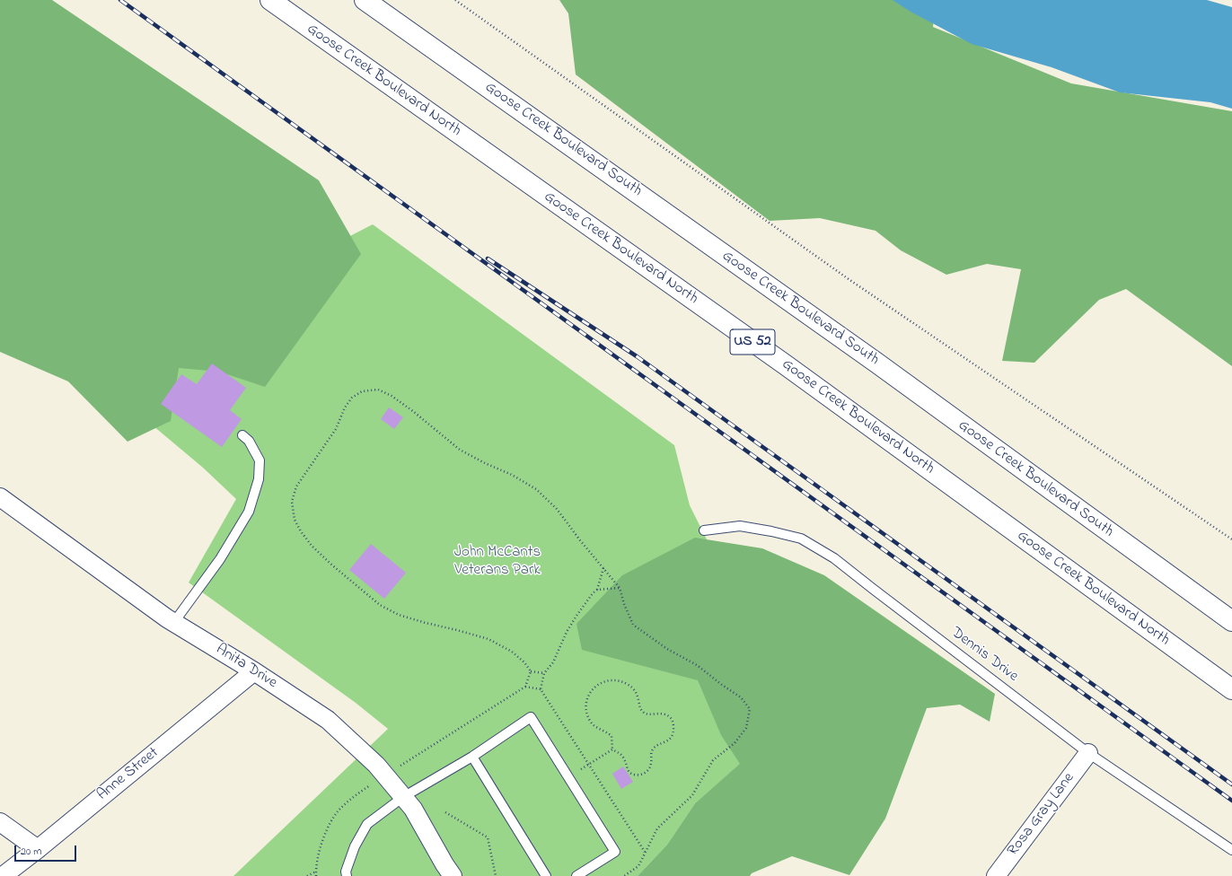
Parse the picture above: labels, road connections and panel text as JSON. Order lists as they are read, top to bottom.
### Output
{
  "streets": {
    "highway": ["Goose Creek Boulevard North", "Goose Creek Boulevard South", "US 52"],
    "street": ["Anita Drive", "Anne Street", "Rosa Gray Lane"],
    "lane": ["Dennis Drive"]
  },
  "crossings": [
    ["Dennis Drive", "Rosa Gray Lane"],
    ["Anita Drive", "Anne Street"]
  ],
  "parks": ["John McCants Veterans Park"],
  "scale_bar": "20 m"
}
